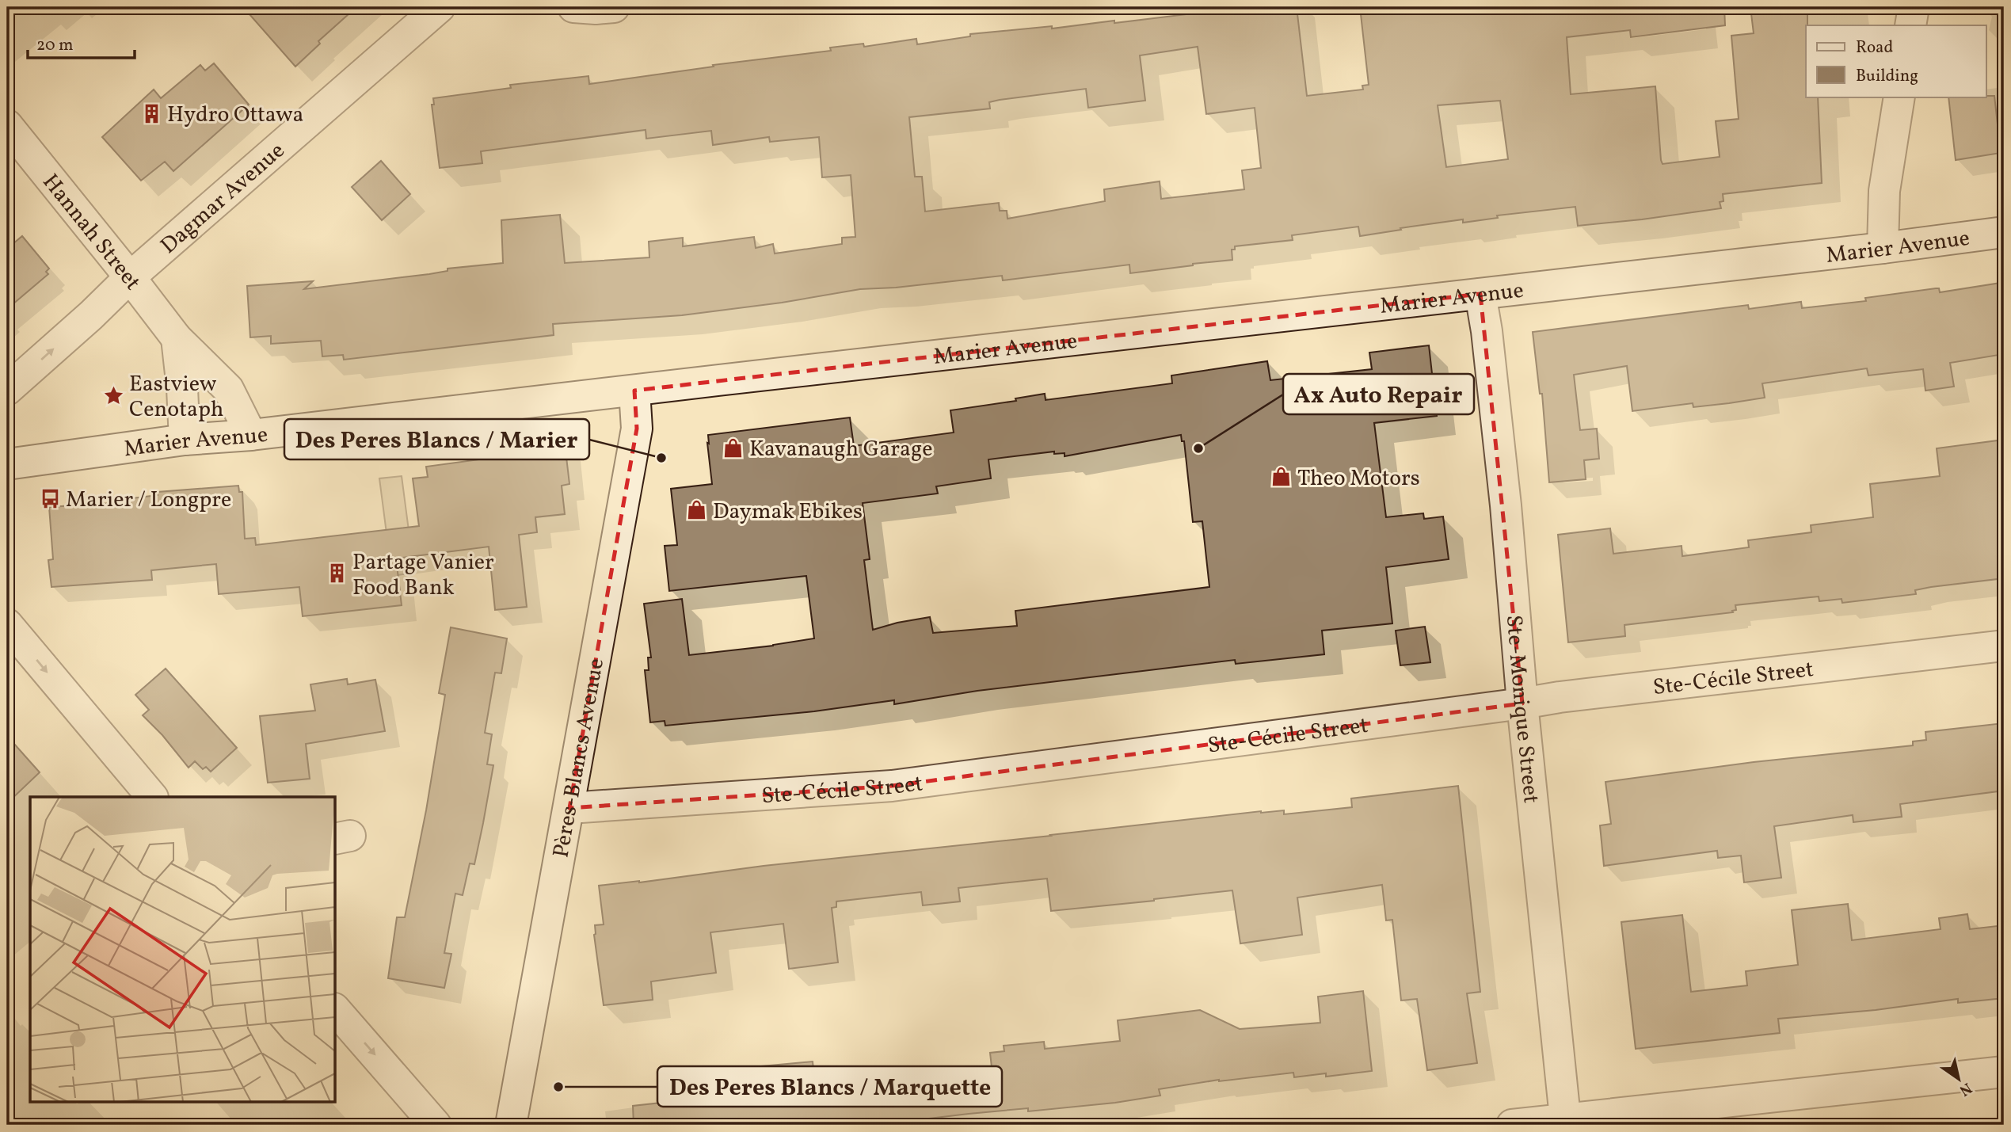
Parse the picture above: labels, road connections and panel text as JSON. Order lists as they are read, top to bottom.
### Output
{
  "streets": {
    "street": [
      "Dagmar Avenue",
      "Hannah Street",
      "Marier Avenue",
      "Ste-Cécile Street",
      "Ste-Monique Street",
      "Pères-Blancs Avenue"
    ]
  },
  "crossings": [
    ["Dagmar Avenue", "Hannah Street"],
    ["Hannah Street", "Marier Avenue"],
    ["Marier Avenue", "Ste-Monique Street"],
    ["Marier Avenue", "Pères-Blancs Avenue"],
    ["Ste-Cécile Street", "Ste-Monique Street"],
    ["Ste-Cécile Street", "Pères-Blancs Avenue"]
  ],
  "places": {
    "building": ["Hydro Ottawa", "Partage Vanier Food Bank"],
    "place": ["Eastview Cenotaph"],
    "shop": ["Kavanaugh Garage", "Theo Motors", "Daymak Ebikes"],
    "other": ["Ax Auto Repair", "Des Peres Blancs / Marier", "Des Peres Blancs / Marquette"],
    "bus stop": ["Marier / Longpre"]
  },
  "legend": ["Road", "Building"],
  "scale_bar": "20 m",
  "north": "bottom right"
}
